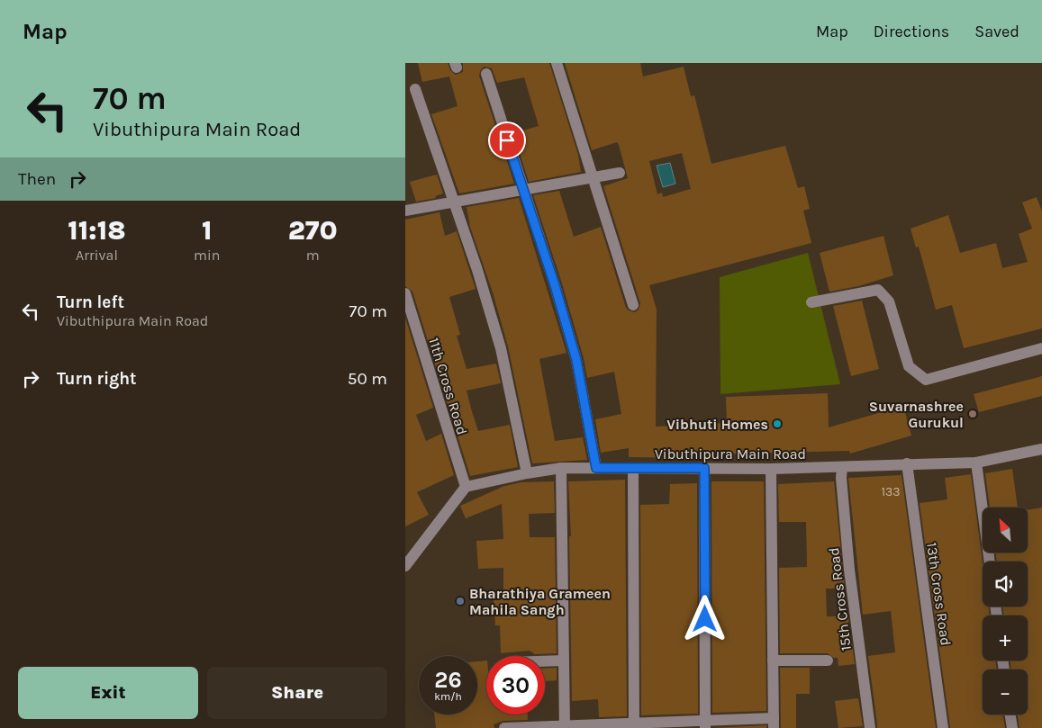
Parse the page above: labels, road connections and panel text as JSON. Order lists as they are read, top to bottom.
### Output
{
  "streets": {
    "street": [
      "11th Cross Road",
      "Vibuthipura Main Road",
      "13th Cross Road",
      "15th Cross Road"
    ]
  },
  "crossings": [
    ["11th Cross Road", "Vibuthipura Main Road"],
    ["Vibuthipura Main Road", "13th Cross Road"],
    ["Vibuthipura Main Road", "15th Cross Road"]
  ],
  "places": ["Suvarnashree Gurukul", "Vibhuti Homes", "Bharathiya Grameen Mahila Sangh"],
  "house_numbers": ["133"],
  "north": "top left",
  "page": {
    "header": "Map",
    "nav": ["Map", "Directions", "Saved"],
    "turn": ["70 m", "Vibuthipura Main Road"],
    "then": "Then",
    "eta": [
      "11:18",
      "Arrival",
      "1",
      "min",
      "270",
      "m"
    ],
    "list": [
      {
        "name": "Turn left",
        "note": "Vibuthipura Main Road",
        "value": "70 m"
      },
      {
        "name": "Turn right",
        "value": "50 m"
      }
    ],
    "map_buttons": ["+", "−"],
    "speed": "26 km/h",
    "limit": "30",
    "buttons": ["Exit", "Share"]
  }
}
